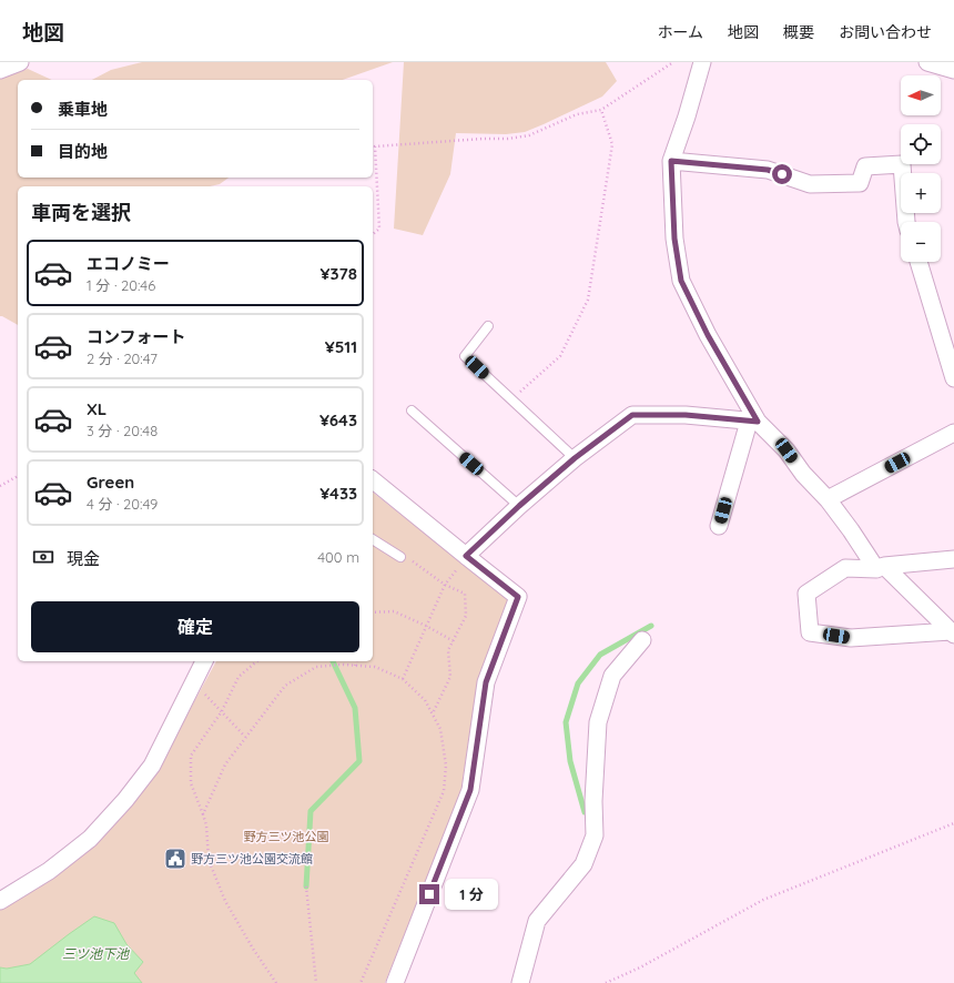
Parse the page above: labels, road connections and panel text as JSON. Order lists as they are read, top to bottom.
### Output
{
  "water": ["三ツ池下池"],
  "parks": ["野方三ツ池公園"],
  "places": {
    "public building": ["野方三ツ池公園交流館"]
  },
  "north": "left",
  "page": {
    "header": "地図",
    "nav": [
      "ホーム",
      "地図",
      "概要",
      "お問い合わせ"
    ],
    "map_buttons": ["+", "−"],
    "banner": ["乗車地", "目的地"],
    "heading": "車両を選択",
    "list": [
      {
        "name": "エコノミー",
        "note": "1 分 · 20:46",
        "value": "¥378"
      },
      {
        "name": "コンフォート",
        "note": "2 分 · 20:47",
        "value": "¥511"
      },
      {
        "name": "XL",
        "note": "3 分 · 20:48",
        "value": "¥643"
      },
      {
        "name": "Green",
        "note": "4 分 · 20:49",
        "value": "¥433"
      }
    ],
    "pay": ["現金", "400 m"],
    "buttons": "確定",
    "bubble": "1 分"
  }
}
